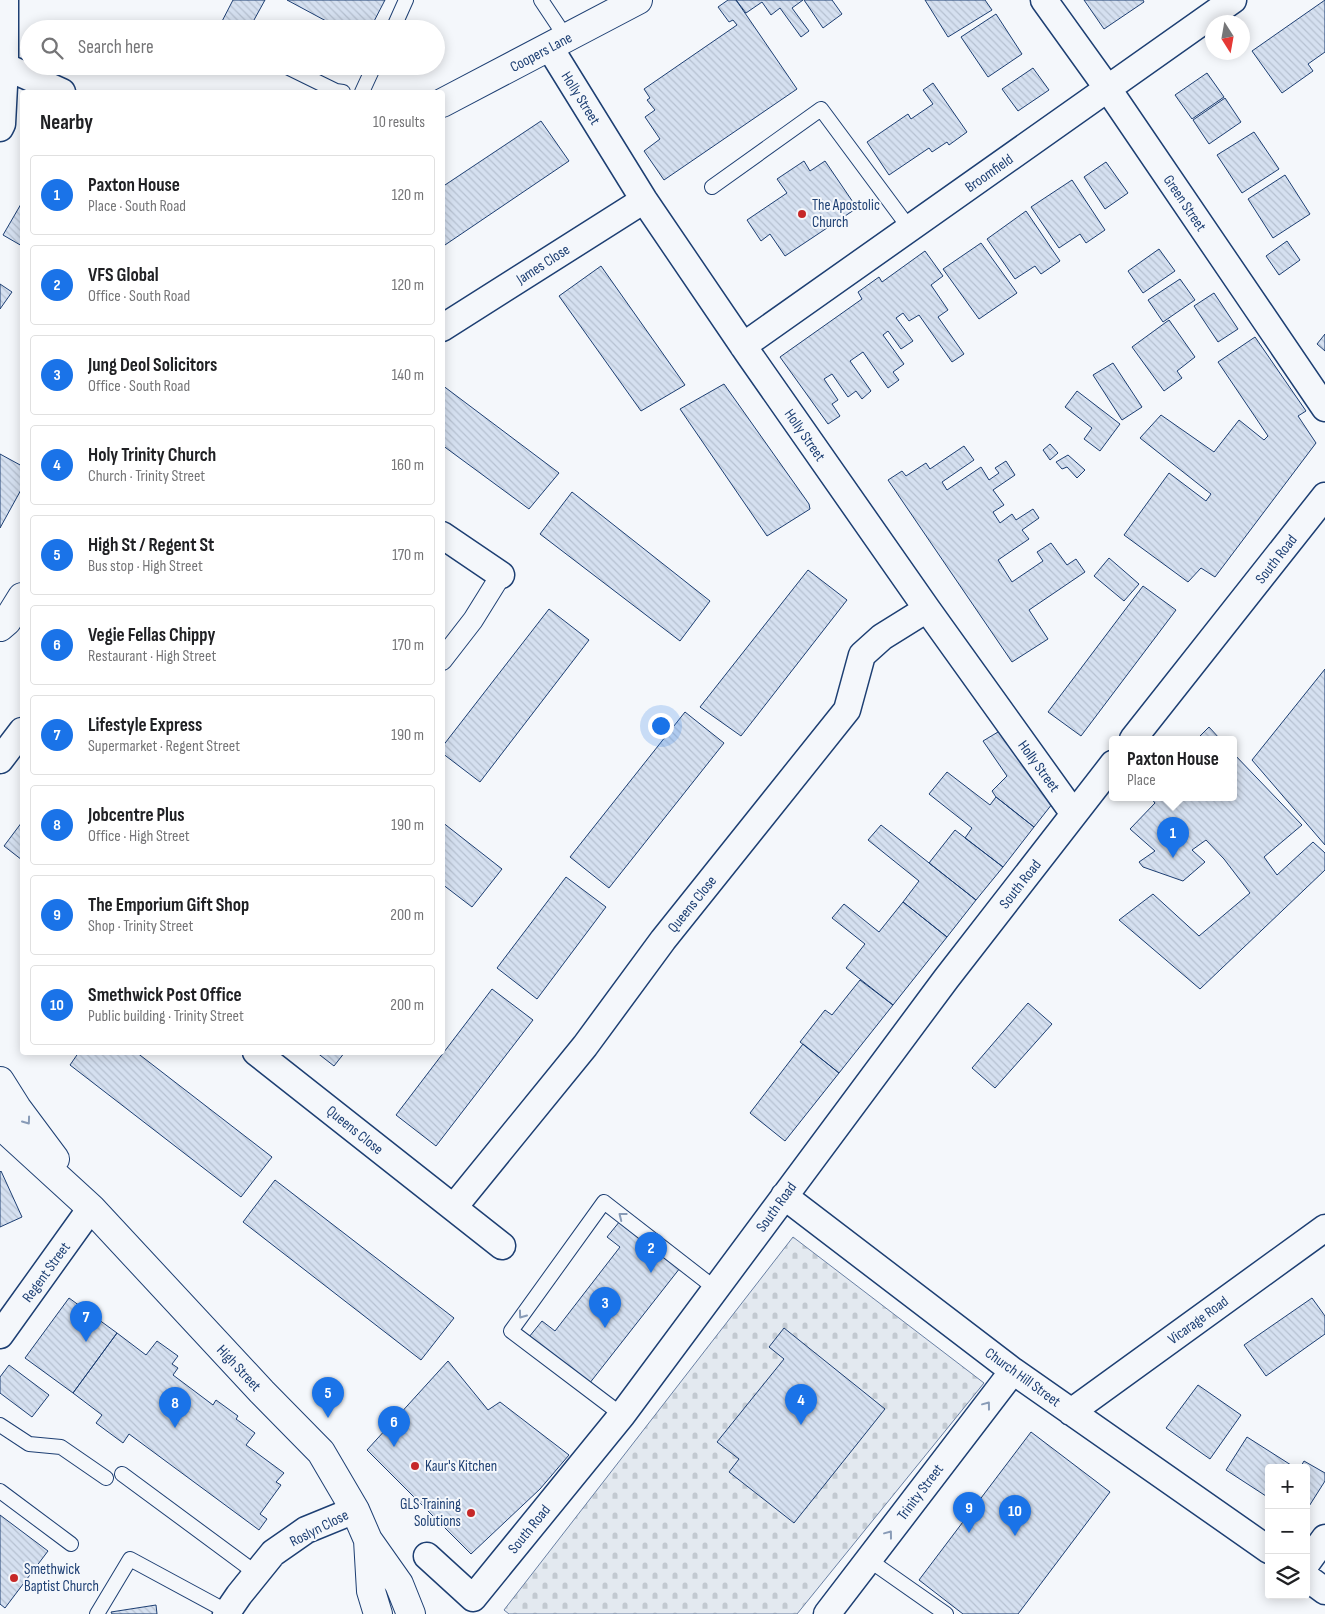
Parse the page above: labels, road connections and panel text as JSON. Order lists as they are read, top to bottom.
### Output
{
  "streets": {
    "main road": ["Coopers Lane", "High Street"],
    "street": [
      "Holly Street",
      "Broomfield",
      "Green Street",
      "James Close",
      "South Road",
      "Queens Close",
      "Regent Street",
      "Vicarage Road",
      "Church Hill Street",
      "Trinity Street",
      "Roslyn Close"
    ]
  },
  "crossings": [
    ["Coopers Lane", "Holly Street"],
    ["Holly Street", "Broomfield"],
    ["Holly Street", "James Close"],
    ["Holly Street", "South Road"],
    ["Holly Street", "Queens Close"],
    ["Broomfield", "Green Street"],
    ["South Road", "Church Hill Street"],
    ["Regent Street", "High Street"],
    ["Vicarage Road", "Church Hill Street"],
    ["High Street", "Roslyn Close"],
    ["Church Hill Street", "Trinity Street"]
  ],
  "one_way": ["Trinity Street"],
  "places": [
    "The Apostolic Church",
    "Kaur's Kitchen",
    "GLS Training Solutions",
    "Smethwick Baptist Church"
  ],
  "north": "bottom",
  "page": {
    "search": "Search here",
    "heading": ["Nearby", "10 results"],
    "list": [
      {
        "mark": "1",
        "name": "Paxton House",
        "note": "Place · South Road",
        "value": "120 m"
      },
      {
        "mark": "2",
        "name": "VFS Global",
        "note": "Office · South Road",
        "value": "120 m"
      },
      {
        "mark": "3",
        "name": "Jung Deol Solicitors",
        "note": "Office · South Road",
        "value": "140 m"
      },
      {
        "mark": "4",
        "name": "Holy Trinity Church",
        "note": "Church · Trinity Street",
        "value": "160 m"
      },
      {
        "mark": "5",
        "name": "High St / Regent St",
        "note": "Bus stop · High Street",
        "value": "170 m"
      },
      {
        "mark": "6",
        "name": "Vegie Fellas Chippy",
        "note": "Restaurant · High Street",
        "value": "170 m"
      },
      {
        "mark": "7",
        "name": "Lifestyle Express",
        "note": "Supermarket · Regent Street",
        "value": "190 m"
      },
      {
        "mark": "8",
        "name": "Jobcentre Plus",
        "note": "Office · High Street",
        "value": "190 m"
      },
      {
        "mark": "9",
        "name": "The Emporium Gift Shop",
        "note": "Shop · Trinity Street",
        "value": "200 m"
      },
      {
        "mark": "10",
        "name": "Smethwick Post Office",
        "note": "Public building · Trinity Street",
        "value": "200 m"
      }
    ],
    "popup": ["Paxton House", "Place"],
    "pins": [
      "1",
      "2",
      "3",
      "7",
      "5",
      "4",
      "8",
      "6",
      "9",
      "10"
    ],
    "map_buttons": ["+", "−"]
  }
}
